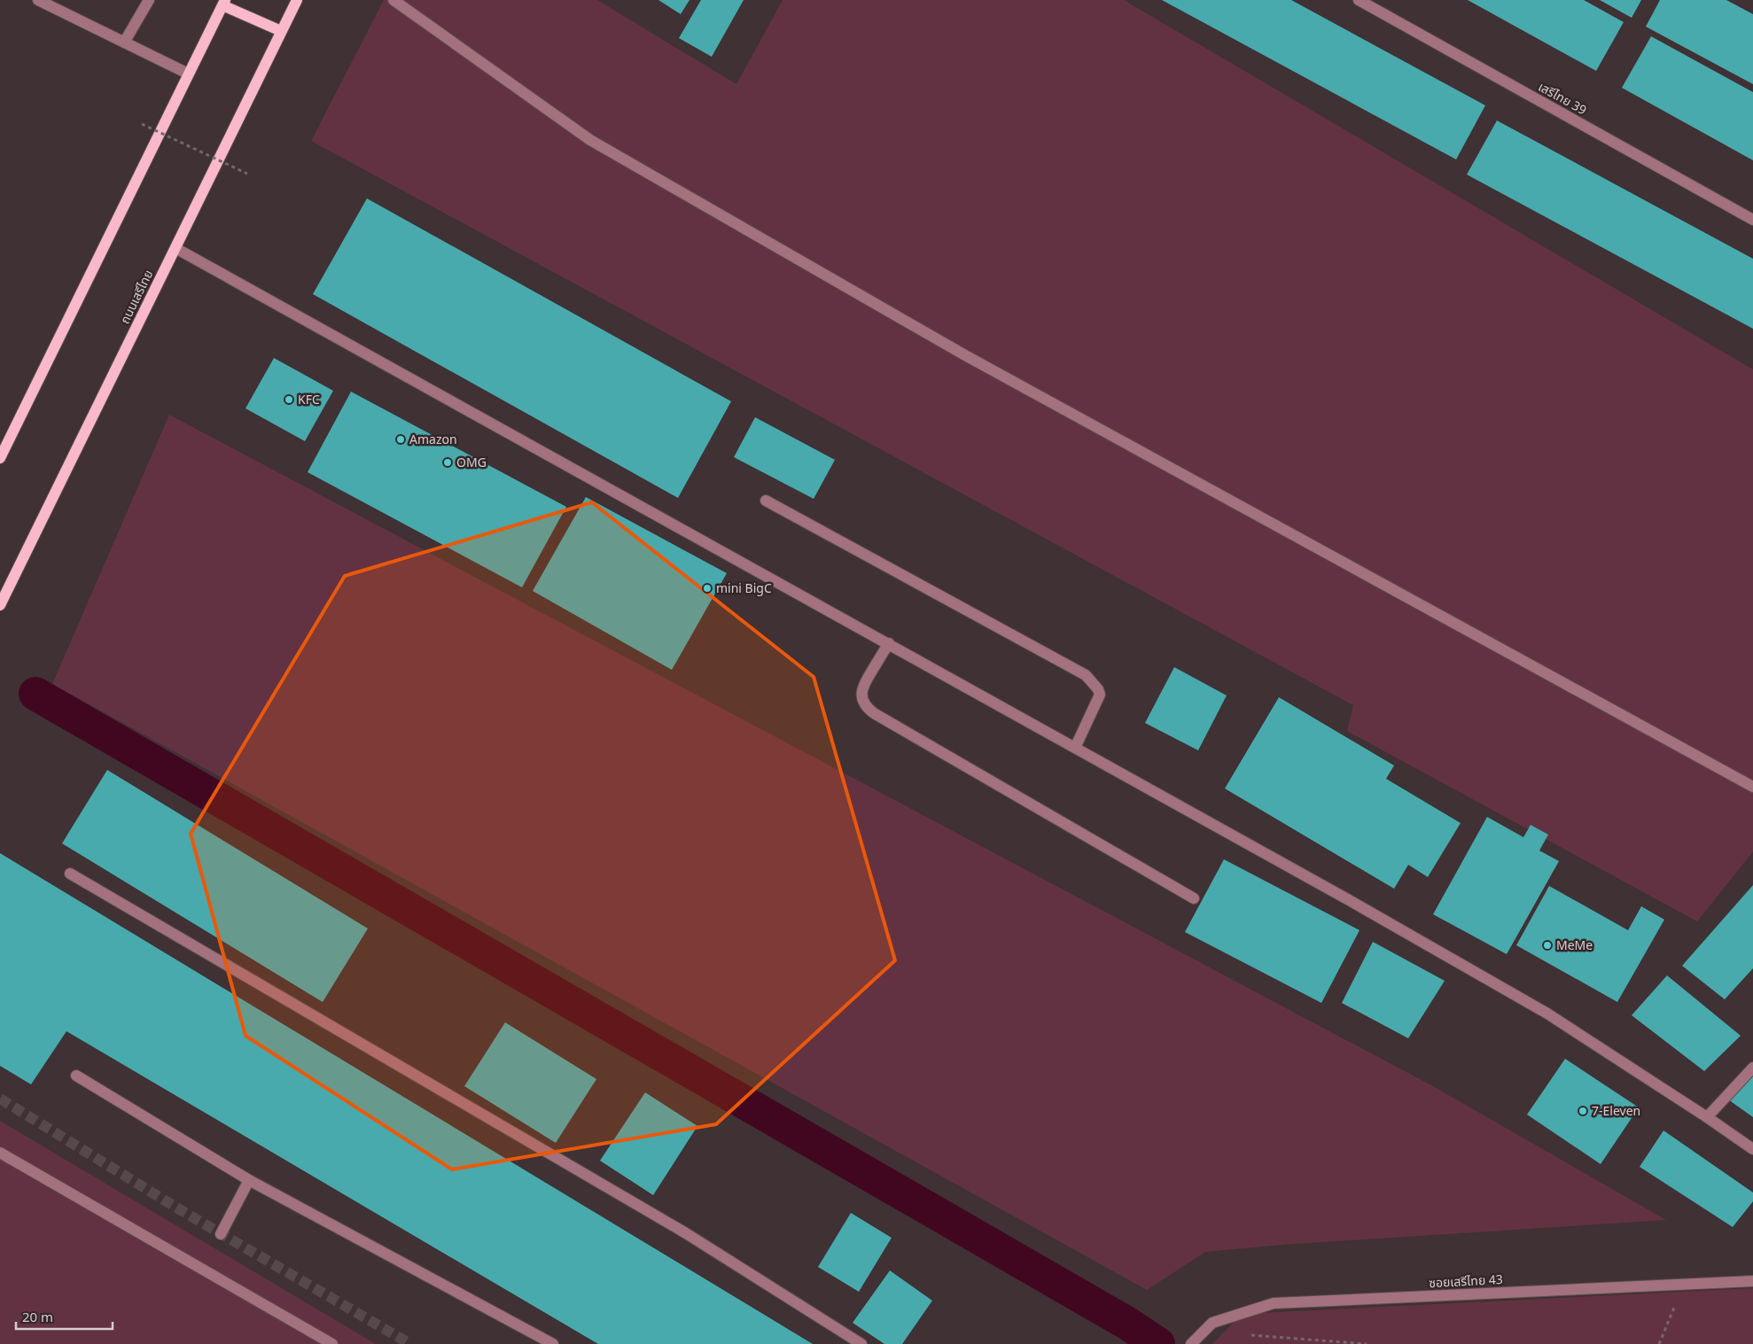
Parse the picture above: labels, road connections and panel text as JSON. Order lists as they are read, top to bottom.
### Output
{
  "streets": {
    "main road": ["ถนนเสรีไทย"],
    "street": ["เสรีไทย 39", "ซอยเสรีไทย 43"]
  },
  "places": [
    "KFC",
    "Amazon",
    "OMG",
    "mini BigC",
    "MeMe",
    "7-Eleven"
  ],
  "scale_bar": "20 m"
}
